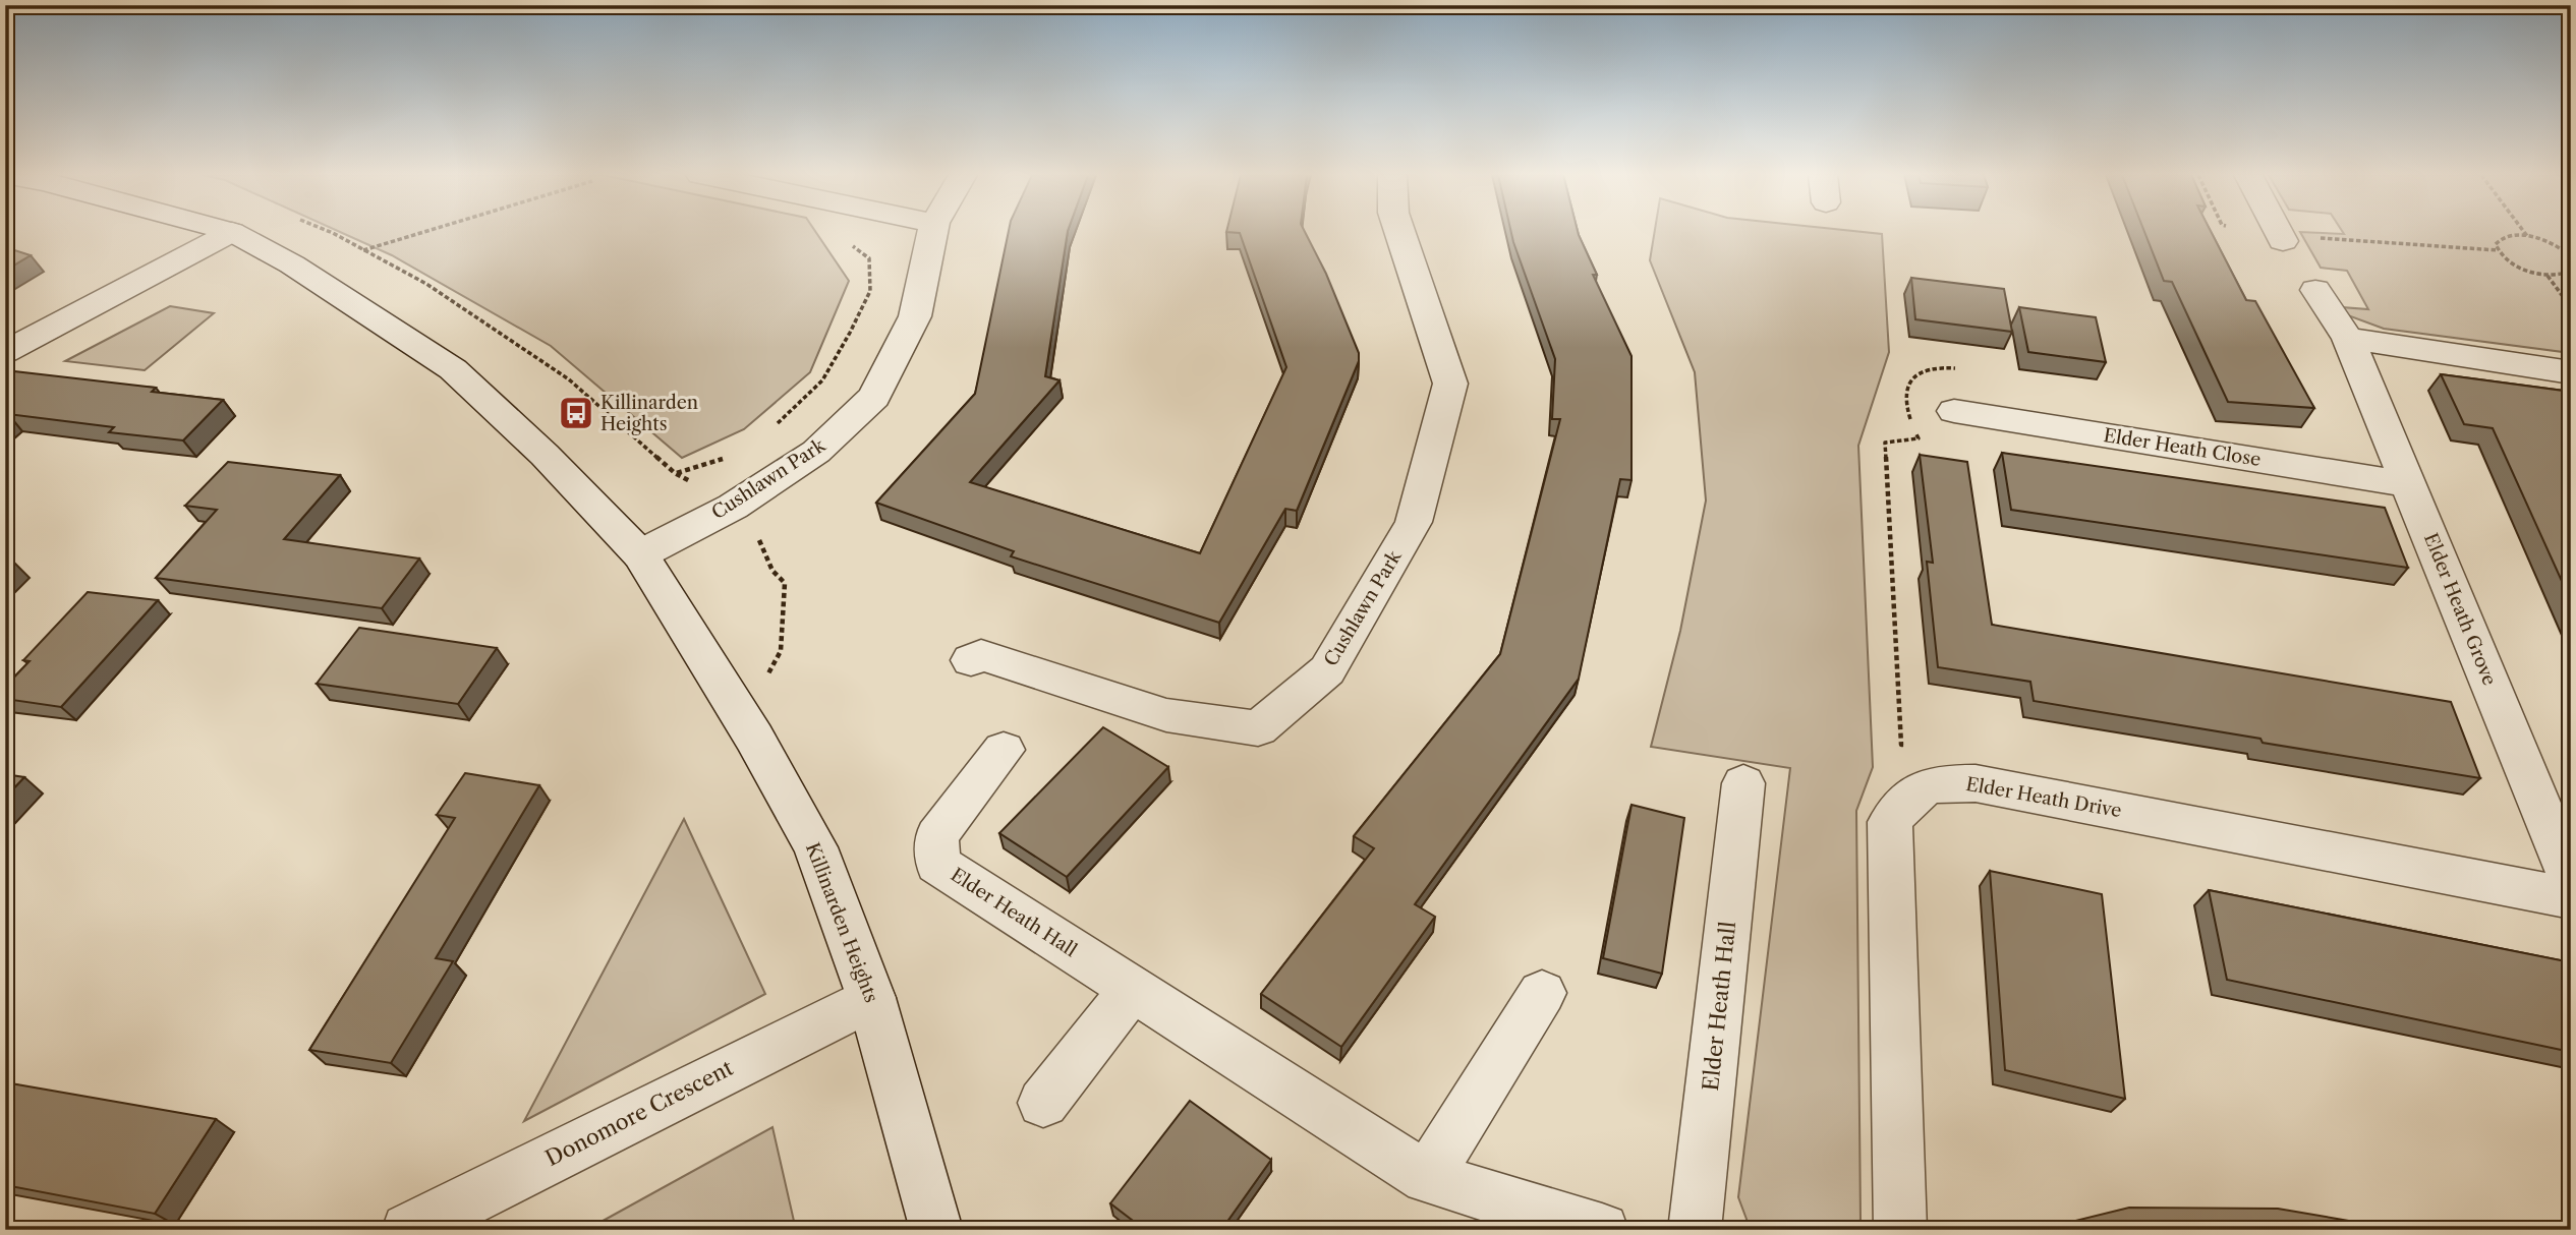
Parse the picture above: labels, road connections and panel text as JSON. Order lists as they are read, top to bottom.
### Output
{
  "streets": {
    "street": [
      "Elder Heath Close",
      "Cushlawn Park",
      "Elder Heath Grove",
      "Elder Heath Drive",
      "Elder Heath Hall",
      "Killinarden Heights",
      "Donomore Crescent"
    ]
  },
  "crossings": [
    ["Elder Heath Close", "Elder Heath Grove"],
    ["Cushlawn Park", "Killinarden Heights"],
    ["Killinarden Heights", "Donomore Crescent"]
  ],
  "places": {
    "bus stop": ["Killinarden Heights"]
  }
}
